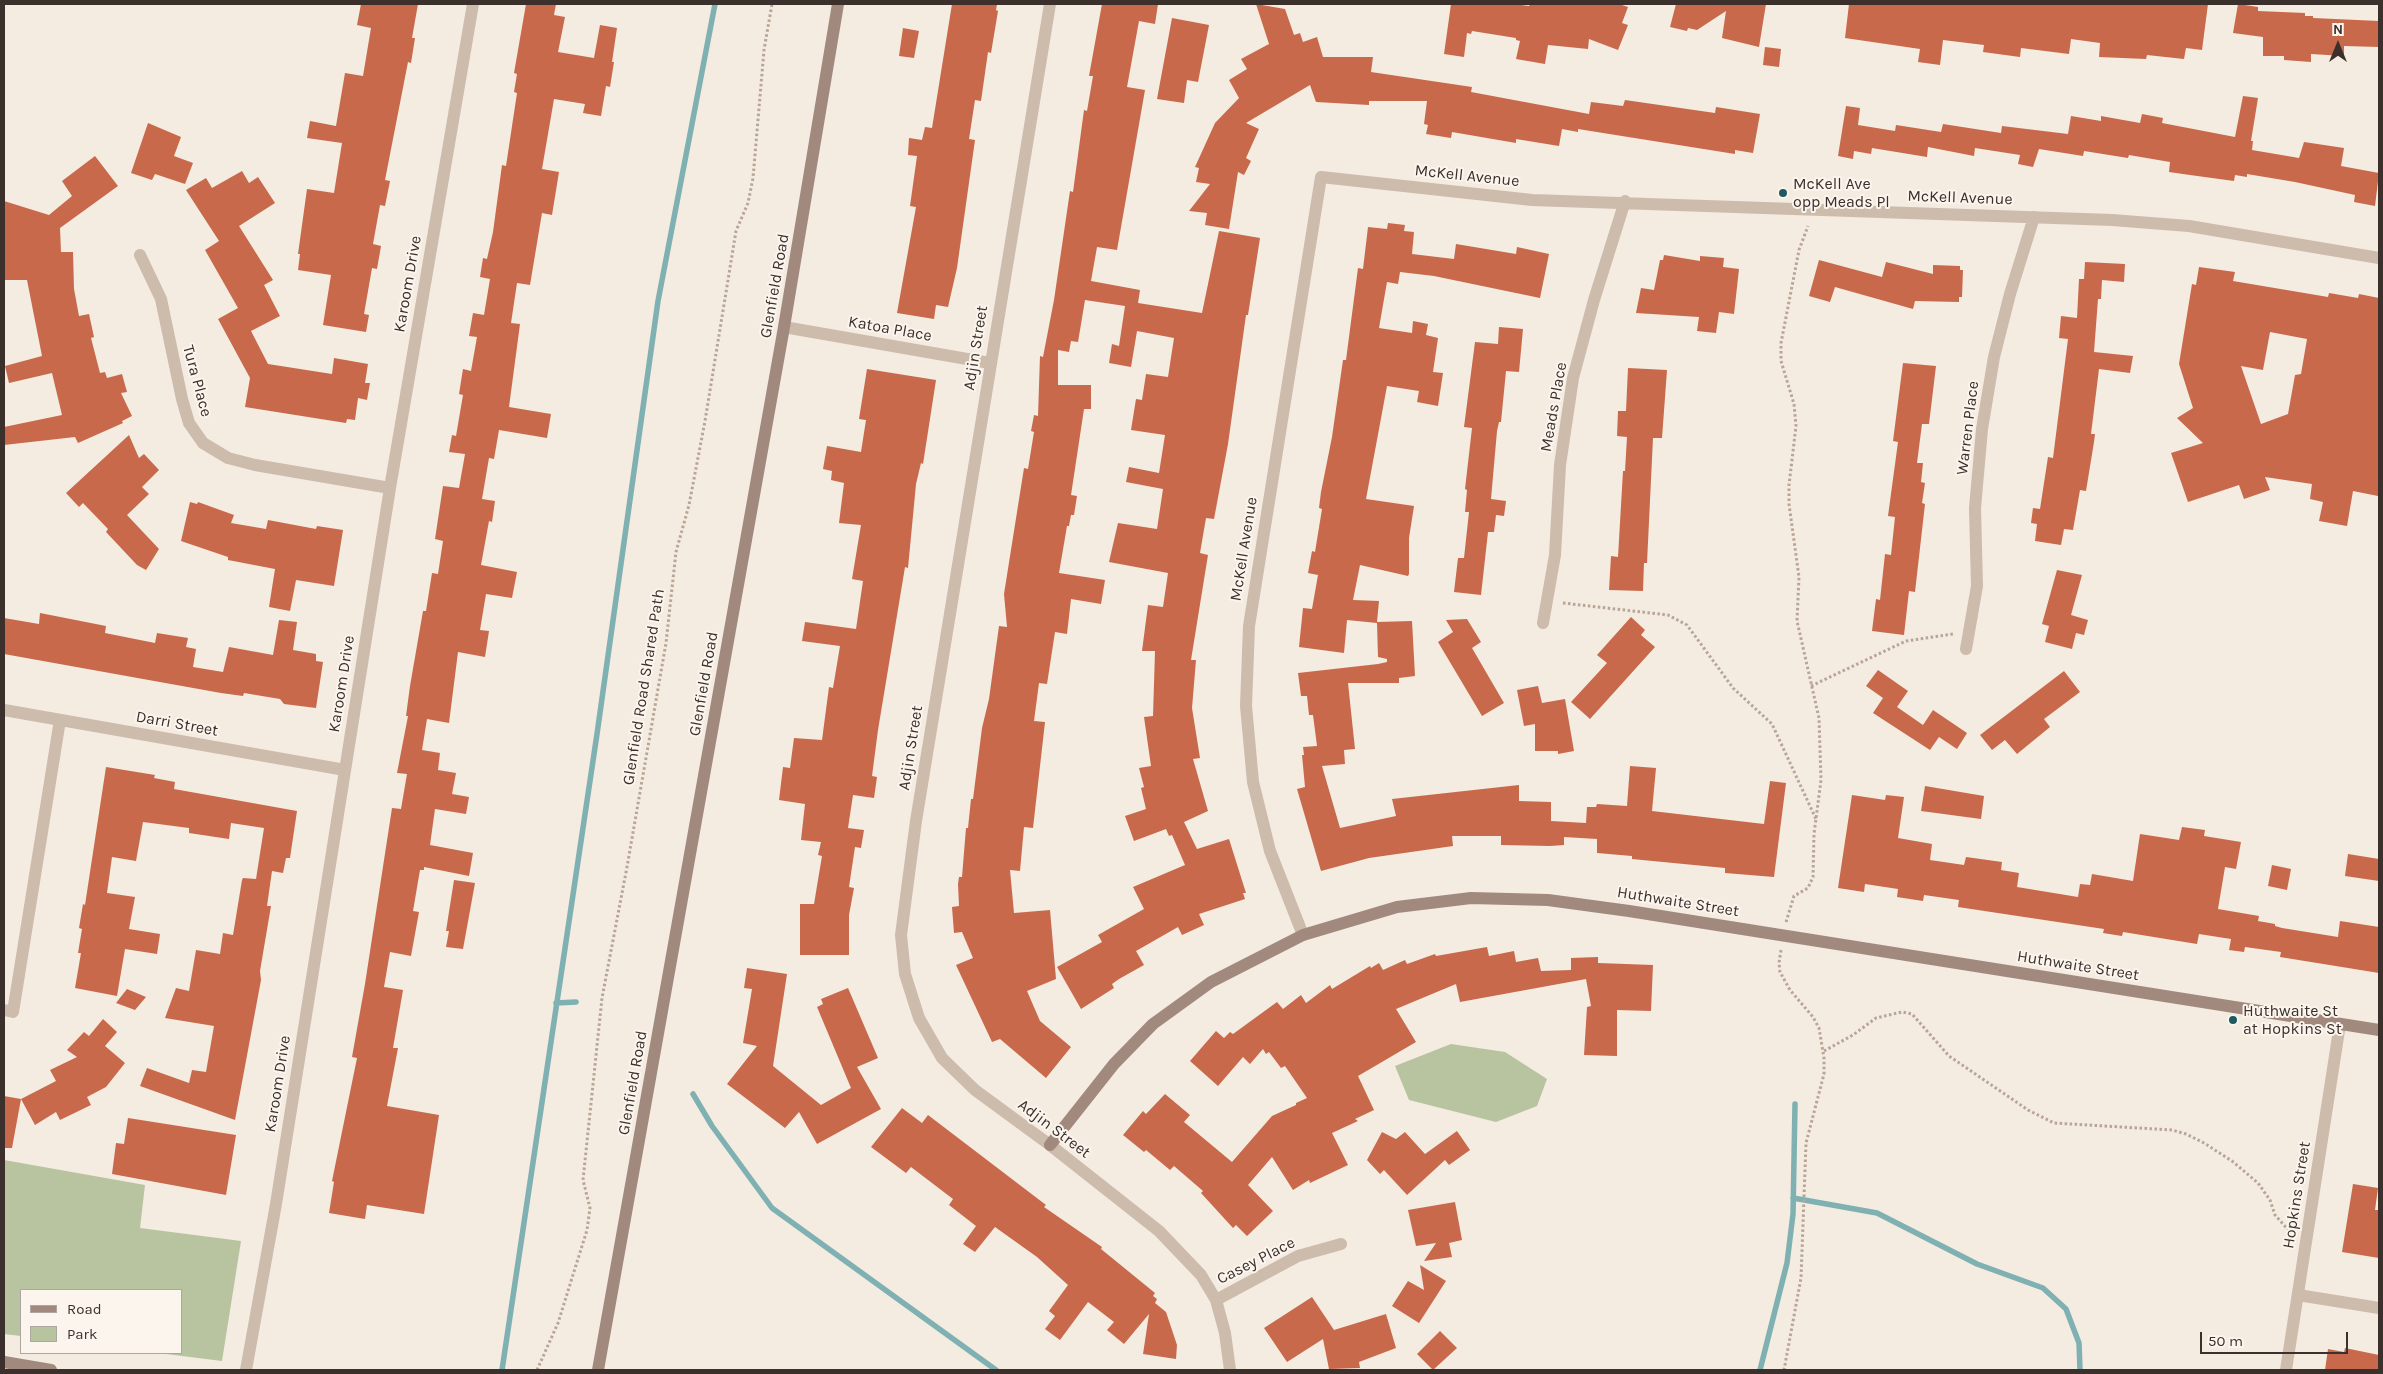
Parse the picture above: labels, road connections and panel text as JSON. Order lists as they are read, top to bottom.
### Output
{
  "streets": {
    "street": [
      "McKell Avenue",
      "Karoom Drive",
      "Glenfield Road",
      "Katoa Place",
      "Adjin Street",
      "Tura Place",
      "Meads Place",
      "Warren Place",
      "Darri Street",
      "Huthwaite Street",
      "Hopkins Street",
      "Casey Place"
    ],
    "path": ["Glenfield Road Shared Path"]
  },
  "crossings": [
    ["McKell Avenue", "Meads Place"],
    ["McKell Avenue", "Warren Place"],
    ["McKell Avenue", "Huthwaite Street"],
    ["Karoom Drive", "Tura Place"],
    ["Karoom Drive", "Darri Street"],
    ["Glenfield Road", "Katoa Place"],
    ["Katoa Place", "Adjin Street"],
    ["Adjin Street", "Huthwaite Street"],
    ["Adjin Street", "Casey Place"],
    ["Huthwaite Street", "Hopkins Street"]
  ],
  "places": ["McKell Ave opp Meads Pl", "Huthwaite St at Hopkins St"],
  "legend": ["Road", "Park"],
  "scale_bar": "50 m",
  "north": "top"
}
